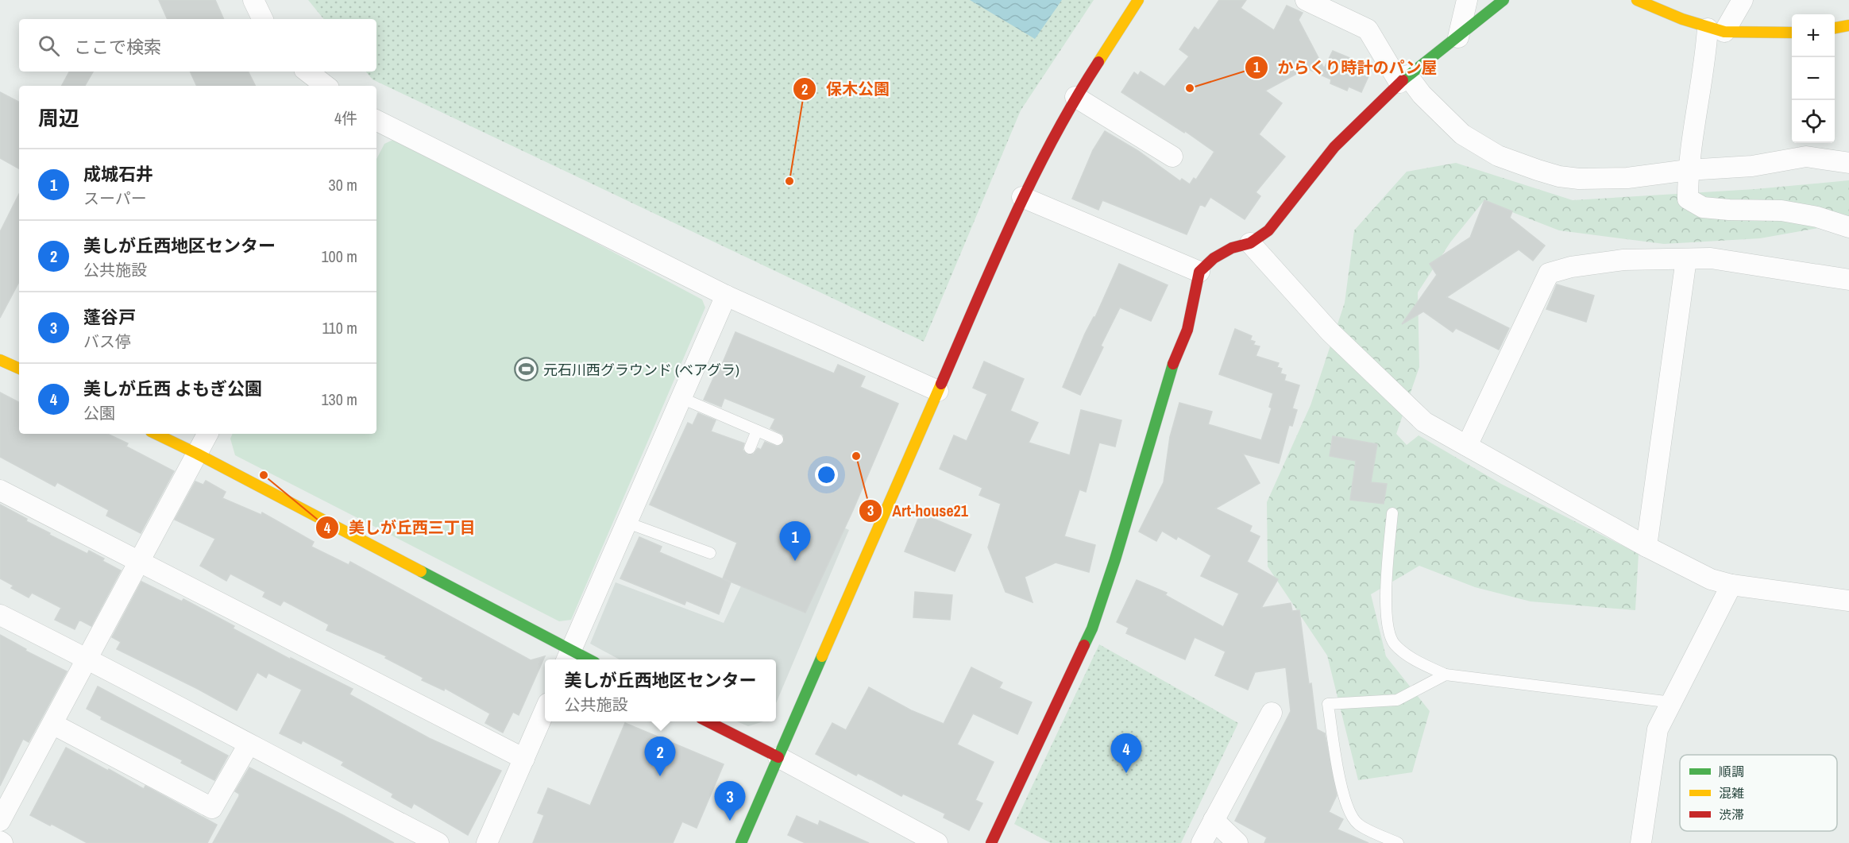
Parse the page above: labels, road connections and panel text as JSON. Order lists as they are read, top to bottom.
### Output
{
  "places": {
    "other": [
      "からくり時計のパン屋",
      "保木公園",
      "Art-house21",
      "美しが丘西三丁目"
    ],
    "sports": ["元石川西グラウンド (ベアグラ)"]
  },
  "legend": ["順調", "混雑", "渋滞"],
  "page": {
    "map_buttons": ["+", "−"],
    "search": "ここで検索",
    "heading": ["周辺", "4件"],
    "list": [
      {
        "mark": "1",
        "name": "成城石井",
        "note": "スーパー",
        "value": "30 m"
      },
      {
        "mark": "2",
        "name": "美しが丘西地区センター",
        "note": "公共施設",
        "value": "100 m"
      },
      {
        "mark": "3",
        "name": "蓬谷戸",
        "note": "バス停",
        "value": "110 m"
      },
      {
        "mark": "4",
        "name": "美しが丘西 よもぎ公園",
        "note": "公園",
        "value": "130 m"
      }
    ],
    "pins": [
      "1",
      "4",
      "2",
      "3"
    ],
    "popup": ["美しが丘西地区センター", "公共施設"]
  }
}
